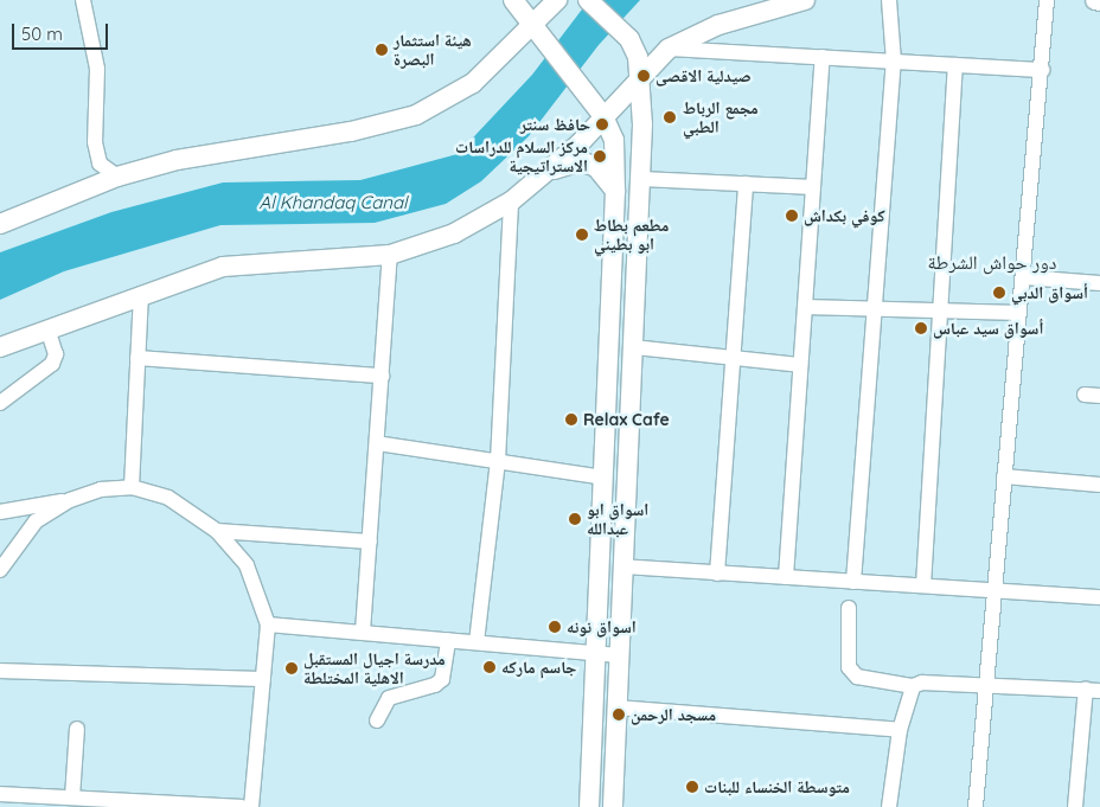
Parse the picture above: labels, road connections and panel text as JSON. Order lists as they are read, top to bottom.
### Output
{
  "districts": ["دور حواش الشرطة"],
  "water": ["Al Khandaq Canal"],
  "places": [
    "هيئة استثمار البصرة",
    "صيدلية الاقصى",
    "مجمع الرباط الطبي",
    "حافظ سنتر",
    "مركز السلام للدراسات الاستراتيجية",
    "كوفي بكداش",
    "مطعم بطاط ابو بطيني",
    "أسواق الدبي",
    "أسواق سيد عباس",
    "Relax Cafe",
    "اسواق ابو عبدالله",
    "اسواق نونه",
    "جاسم ماركه",
    "مدرسة اجيال المستقبل الاهلية المختلطة",
    "مسجد الرحمن",
    "متوسطة الخنساء للبنات"
  ],
  "scale_bar": "50 m"
}
